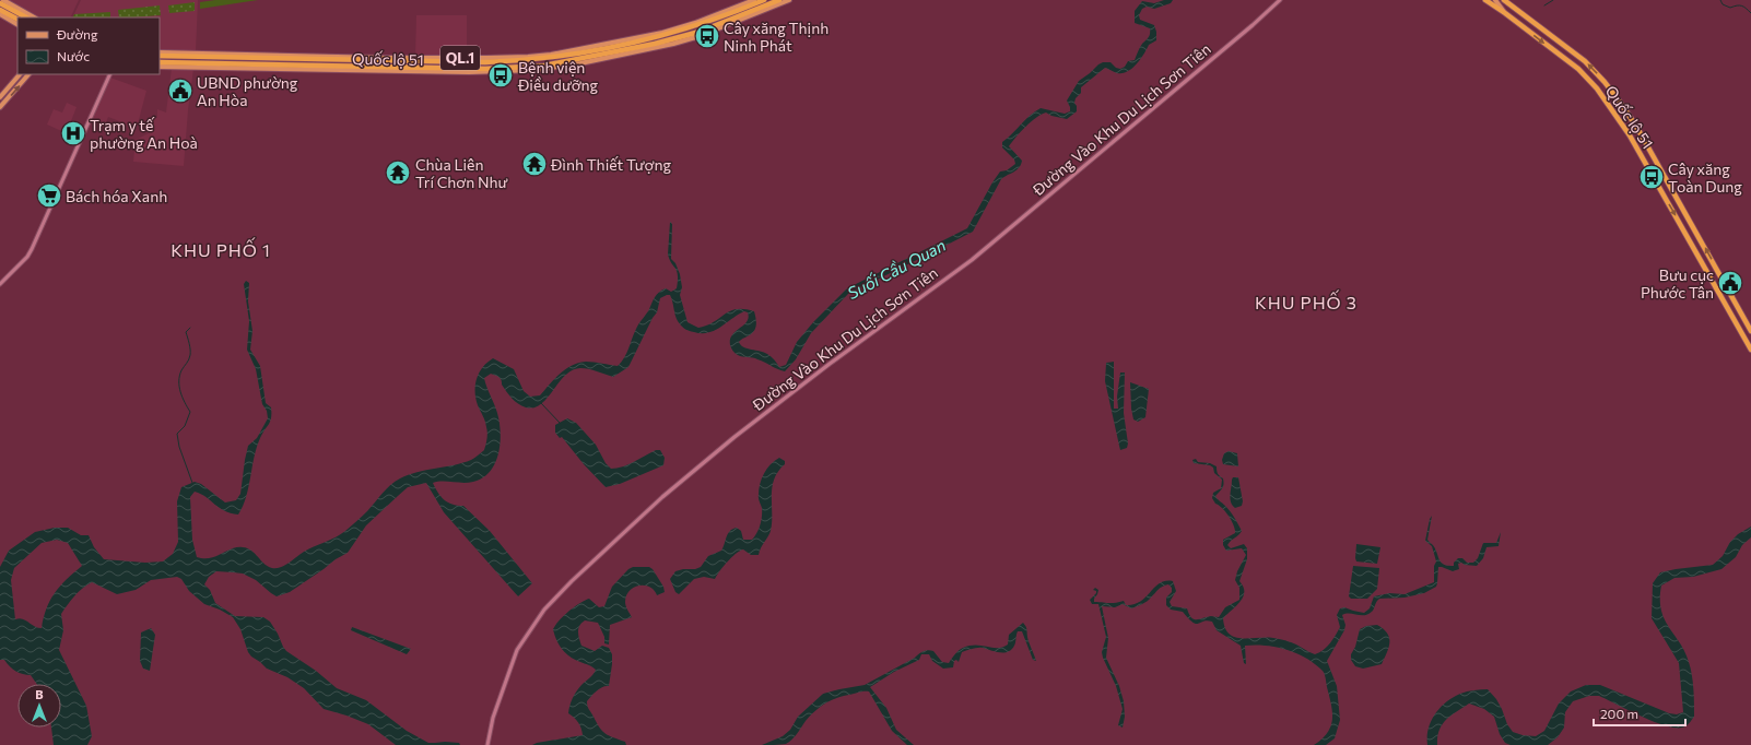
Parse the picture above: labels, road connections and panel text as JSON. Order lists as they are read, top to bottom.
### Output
{
  "streets": {
    "highway": ["QL.1", "Quốc lộ 51"],
    "street": ["Đường Vào Khu Du Lịch Sơn Tiên"]
  },
  "districts": ["KHU PHỐ 1", "KHU PHỐ 3"],
  "water": ["Suối Cầu Quan"],
  "places": {
    "bus stop": ["Cây xăng Thịnh Ninh Phát", "Bệnh viện Điều dưỡng", "Cây xăng Toàn Dung"],
    "public building": ["UBND phường An Hòa", "Bưu cục Phước Tân"],
    "hospital": ["Trạm y tế phường An Hoà"],
    "temple": ["Đình Thiết Tượng", "Chùa Liên Trí Chơn Như"],
    "supermarket": ["Bách hóa Xanh"]
  },
  "legend": ["Đường", "Nước"],
  "scale_bar": "200 m",
  "north": "top"
}
